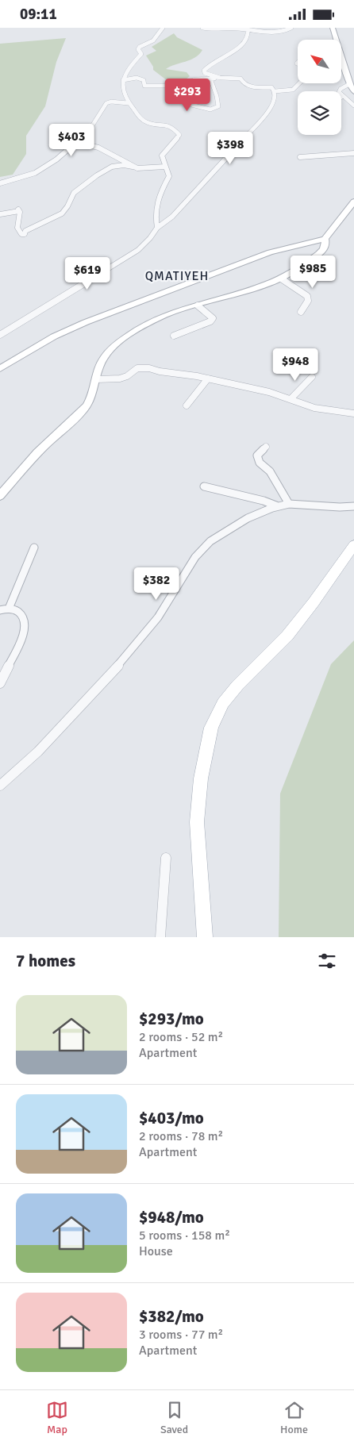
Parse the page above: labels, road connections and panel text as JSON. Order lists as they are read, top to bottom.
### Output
{
  "districts": ["QMATIYEH"],
  "north": "top left",
  "page": {
    "status": "09:11",
    "price": [
      "$293",
      "$403",
      "$398",
      "$985",
      "$619",
      "$948",
      "$382"
    ],
    "heading": "7 homes",
    "list": [
      {
        "name": "$293/mo",
        "note": "2 rooms · 52 m² · Apartment"
      },
      {
        "name": "$403/mo",
        "note": "2 rooms · 78 m² · Apartment"
      },
      {
        "name": "$948/mo",
        "note": "5 rooms · 158 m² · House"
      },
      {
        "name": "$382/mo",
        "note": "3 rooms · 77 m² · Apartment"
      }
    ],
    "tabs": ["Map", "Saved", "Home"]
  }
}
